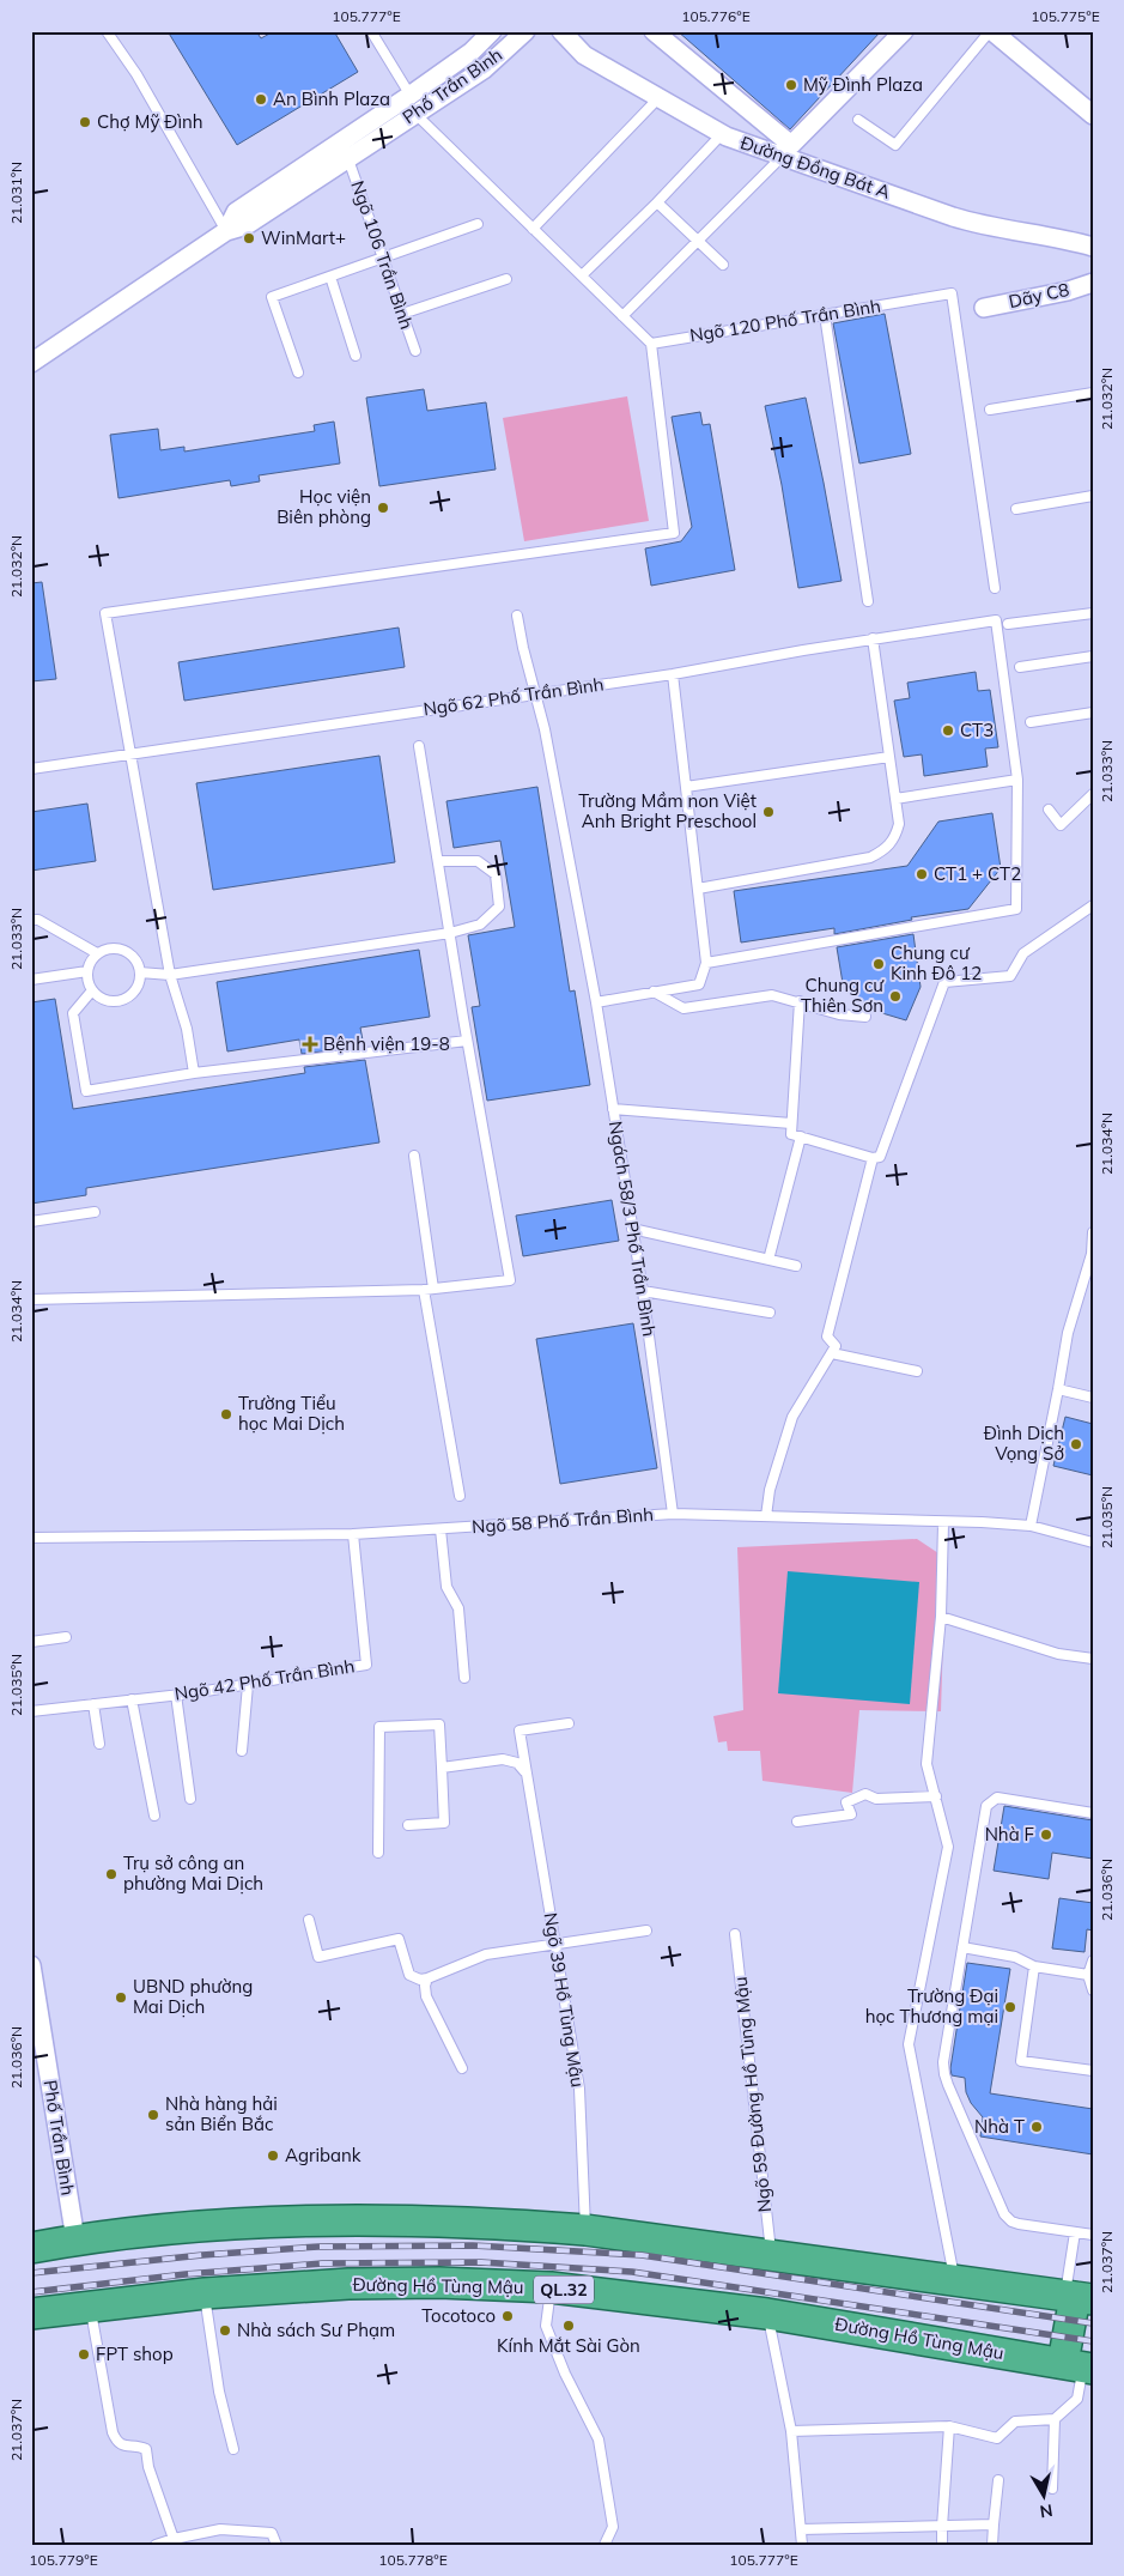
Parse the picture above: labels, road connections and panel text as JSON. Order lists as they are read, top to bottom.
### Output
{
  "streets": {
    "highway": ["Đường Hồ Tùng Mậu", "QL.32"],
    "street": ["Phố Trần Bình", "Đường Đồng Bát A", "Dãy C8"],
    "lane": [
      "Ngõ 106 Trần Bình",
      "Ngõ 120 Phố Trần Bình",
      "Ngõ 62 Phố Trần Bình",
      "Ngách 58/3 Phố Trần Bình",
      "Ngõ 58 Phố Trần Bình",
      "Ngõ 42 Phố Trần Bình",
      "Ngõ 39 Hồ Tùng Mậu",
      "Ngõ 59 Đường Hồ Tùng Mậu"
    ]
  },
  "crossings": [
    ["Phố Trần Bình", "Ngõ 106 Trần Bình"],
    ["Ngõ 62 Phố Trần Bình", "Ngách 58/3 Phố Trần Bình"],
    ["Ngách 58/3 Phố Trần Bình", "Ngõ 58 Phố Trần Bình"],
    ["Ngõ 58 Phố Trần Bình", "Ngõ 42 Phố Trần Bình"]
  ],
  "places": {
    "other": [
      "Mỹ Đình Plaza",
      "An Bình Plaza",
      "Chợ Mỹ Đình",
      "WinMart+",
      "Học viện Biên phòng",
      "CT3",
      "Trường Mầm non Việt Anh Bright Preschool",
      "CT1 + CT2",
      "Chung cư Kinh Đô 12",
      "Chung cư Thiên Sơn",
      "Trường Tiểu học Mai Dịch",
      "Đình Dịch Vọng Sở",
      "Nhà F",
      "Trụ sở công an phường Mai Dịch",
      "UBND phường Mai Dịch",
      "Trường Đại học Thương mại",
      "Nhà hàng hải sản Biển Bắc",
      "Nhà T",
      "Agribank",
      "Tocotoco",
      "Kính Mắt Sài Gòn",
      "Nhà sách Sư Phạm",
      "FPT shop"
    ],
    "health": ["Bệnh viện 19-8"]
  },
  "north": "bottom",
  "coordinates": [
    "105.777°E",
    "105.776°E",
    "105.775°E",
    "21.031°N",
    "21.032°N",
    "21.033°N",
    "21.034°N",
    "21.035°N",
    "21.036°N",
    "21.037°N",
    "105.779°E",
    "105.778°E"
  ]
}
